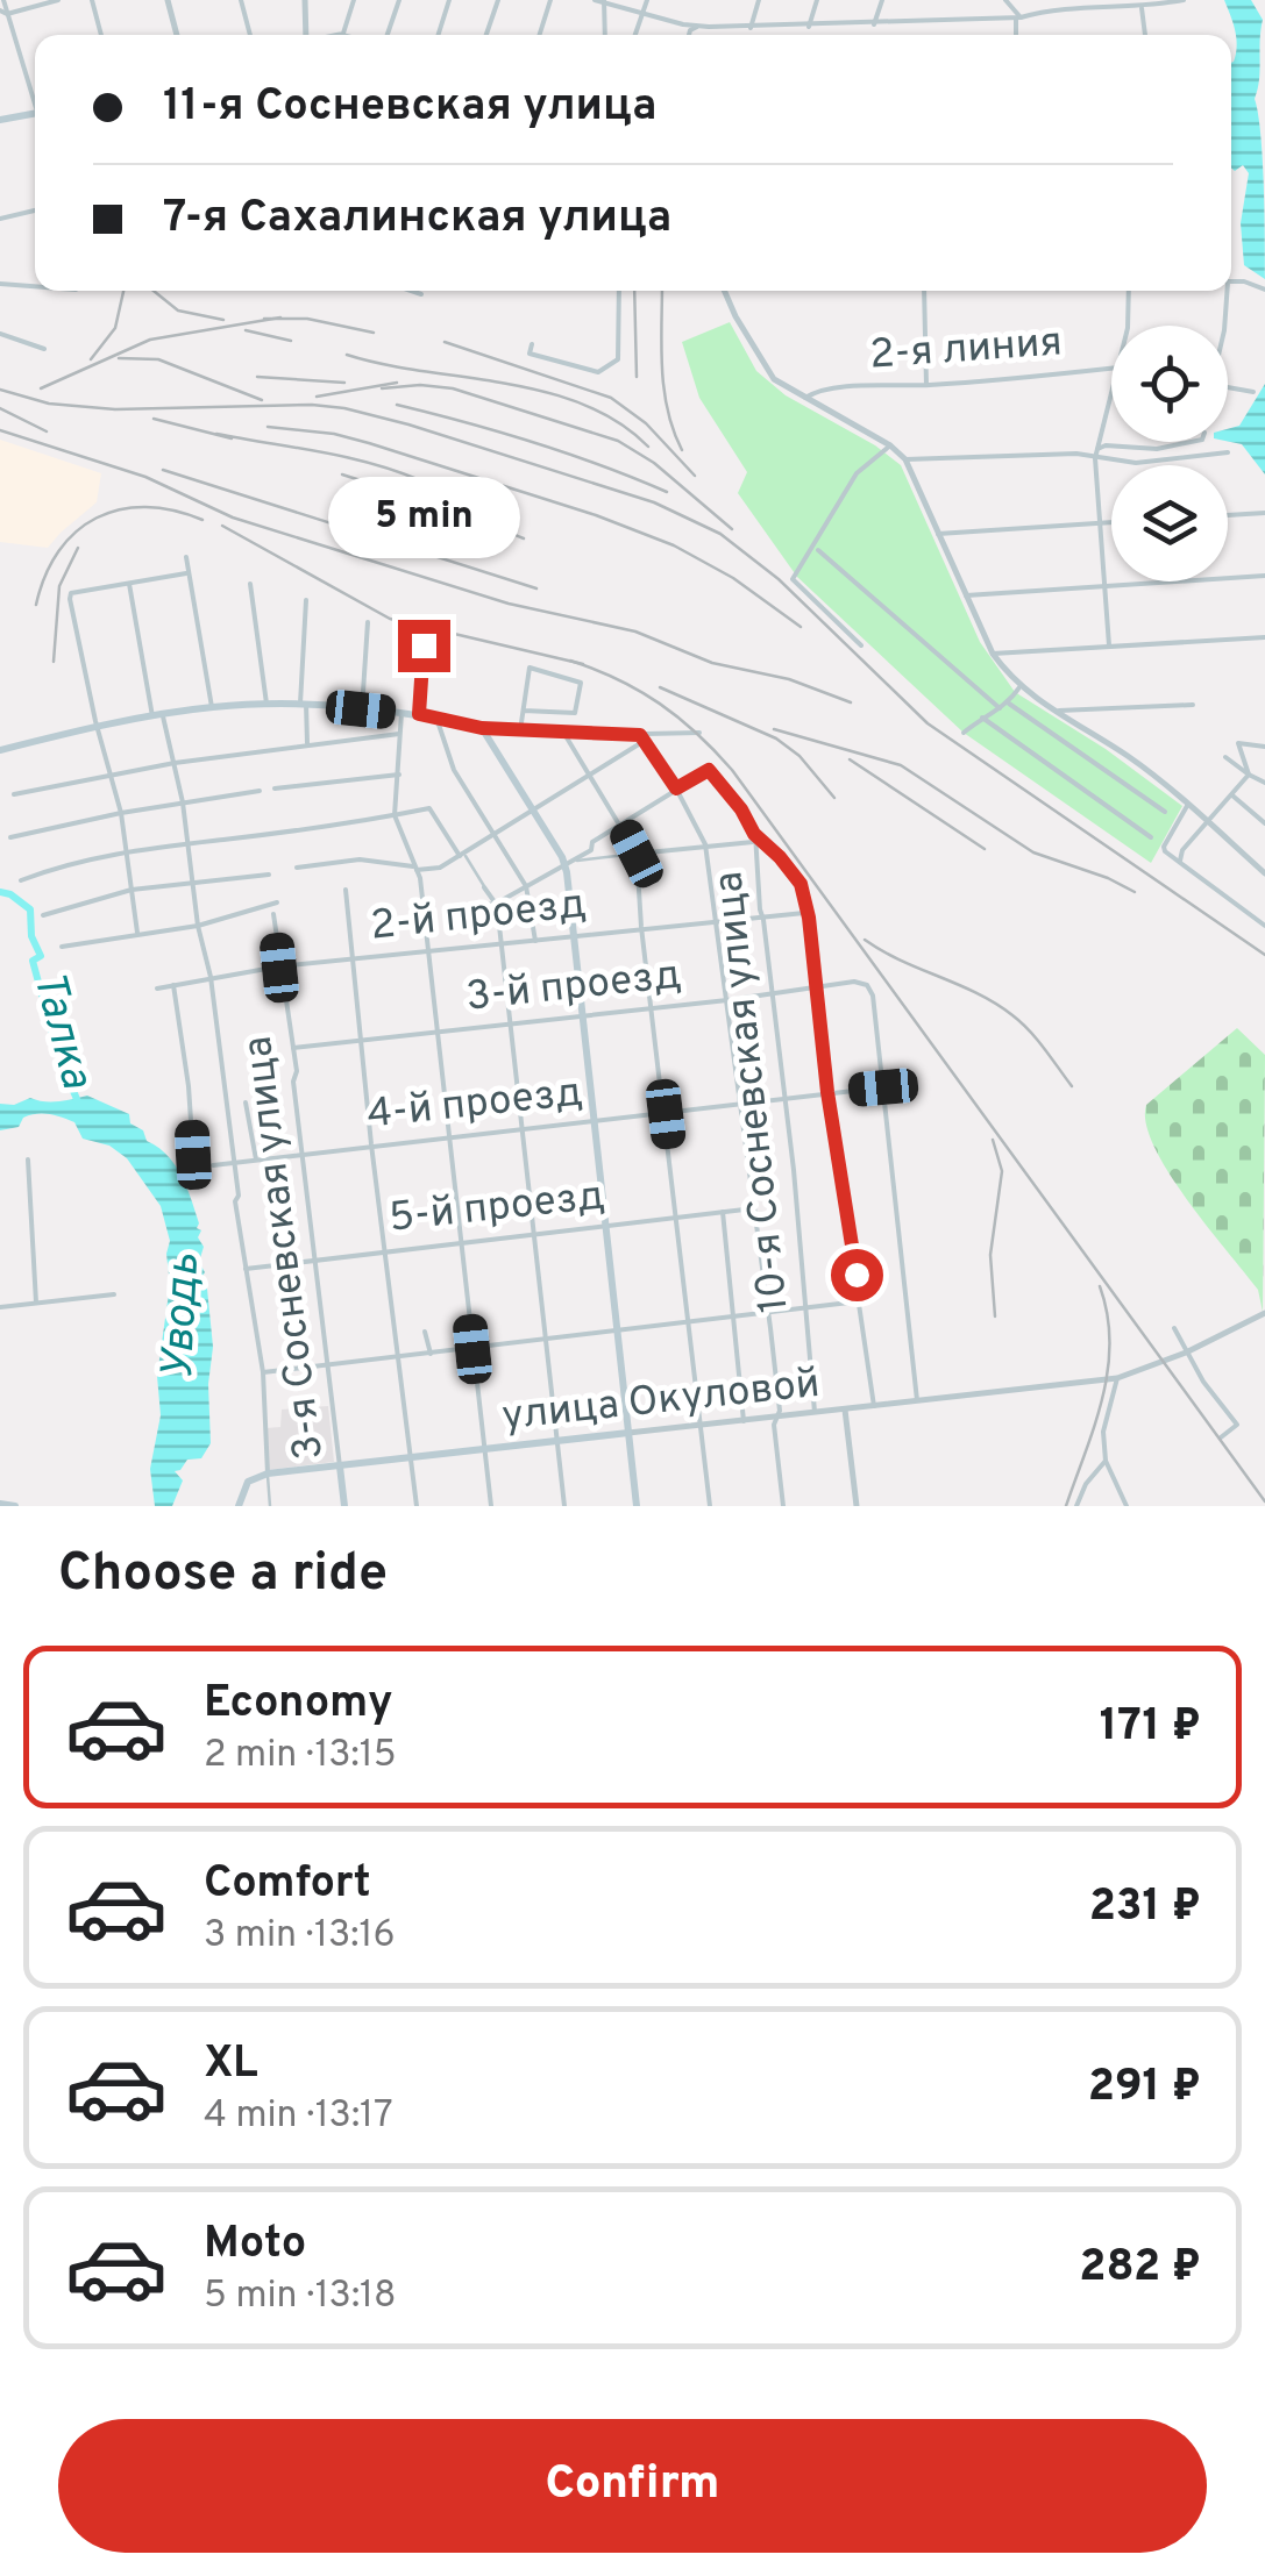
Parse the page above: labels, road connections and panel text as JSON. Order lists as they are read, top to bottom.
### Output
{
  "streets": {
    "main road": ["3-я Сосневская улица", "улица Окуловой"],
    "street": [
      "2-я линия",
      "2-й проезд",
      "3-й проезд",
      "10-я Сосневская улица",
      "4-й проезд",
      "5-й проезд"
    ]
  },
  "crossings": [
    ["2-й проезд", "10-я Сосневская улица"],
    ["2-й проезд", "3-я Сосневская улица"],
    ["3-й проезд", "10-я Сосневская улица"],
    ["3-й проезд", "4-й проезд"],
    ["3-й проезд", "3-я Сосневская улица"],
    ["10-я Сосневская улица", "4-й проезд"],
    ["10-я Сосневская улица", "улица Окуловой"],
    ["4-й проезд", "3-я Сосневская улица"],
    ["5-й проезд", "3-я Сосневская улица"],
    ["3-я Сосневская улица", "улица Окуловой"]
  ],
  "water": ["Талка", "Уводь"],
  "page": {
    "banner": ["11-я Сосневская улица", "7-я Сахалинская улица"],
    "bubble": "5 min",
    "heading": "Choose a ride",
    "list": [
      {
        "name": "Economy",
        "note": "2 min · 13:15",
        "value": "171 ₽"
      },
      {
        "name": "Comfort",
        "note": "3 min · 13:16",
        "value": "231 ₽"
      },
      {
        "name": "XL",
        "note": "4 min · 13:17",
        "value": "291 ₽"
      },
      {
        "name": "Moto",
        "note": "5 min · 13:18",
        "value": "282 ₽"
      }
    ],
    "buttons": "Confirm"
  }
}
